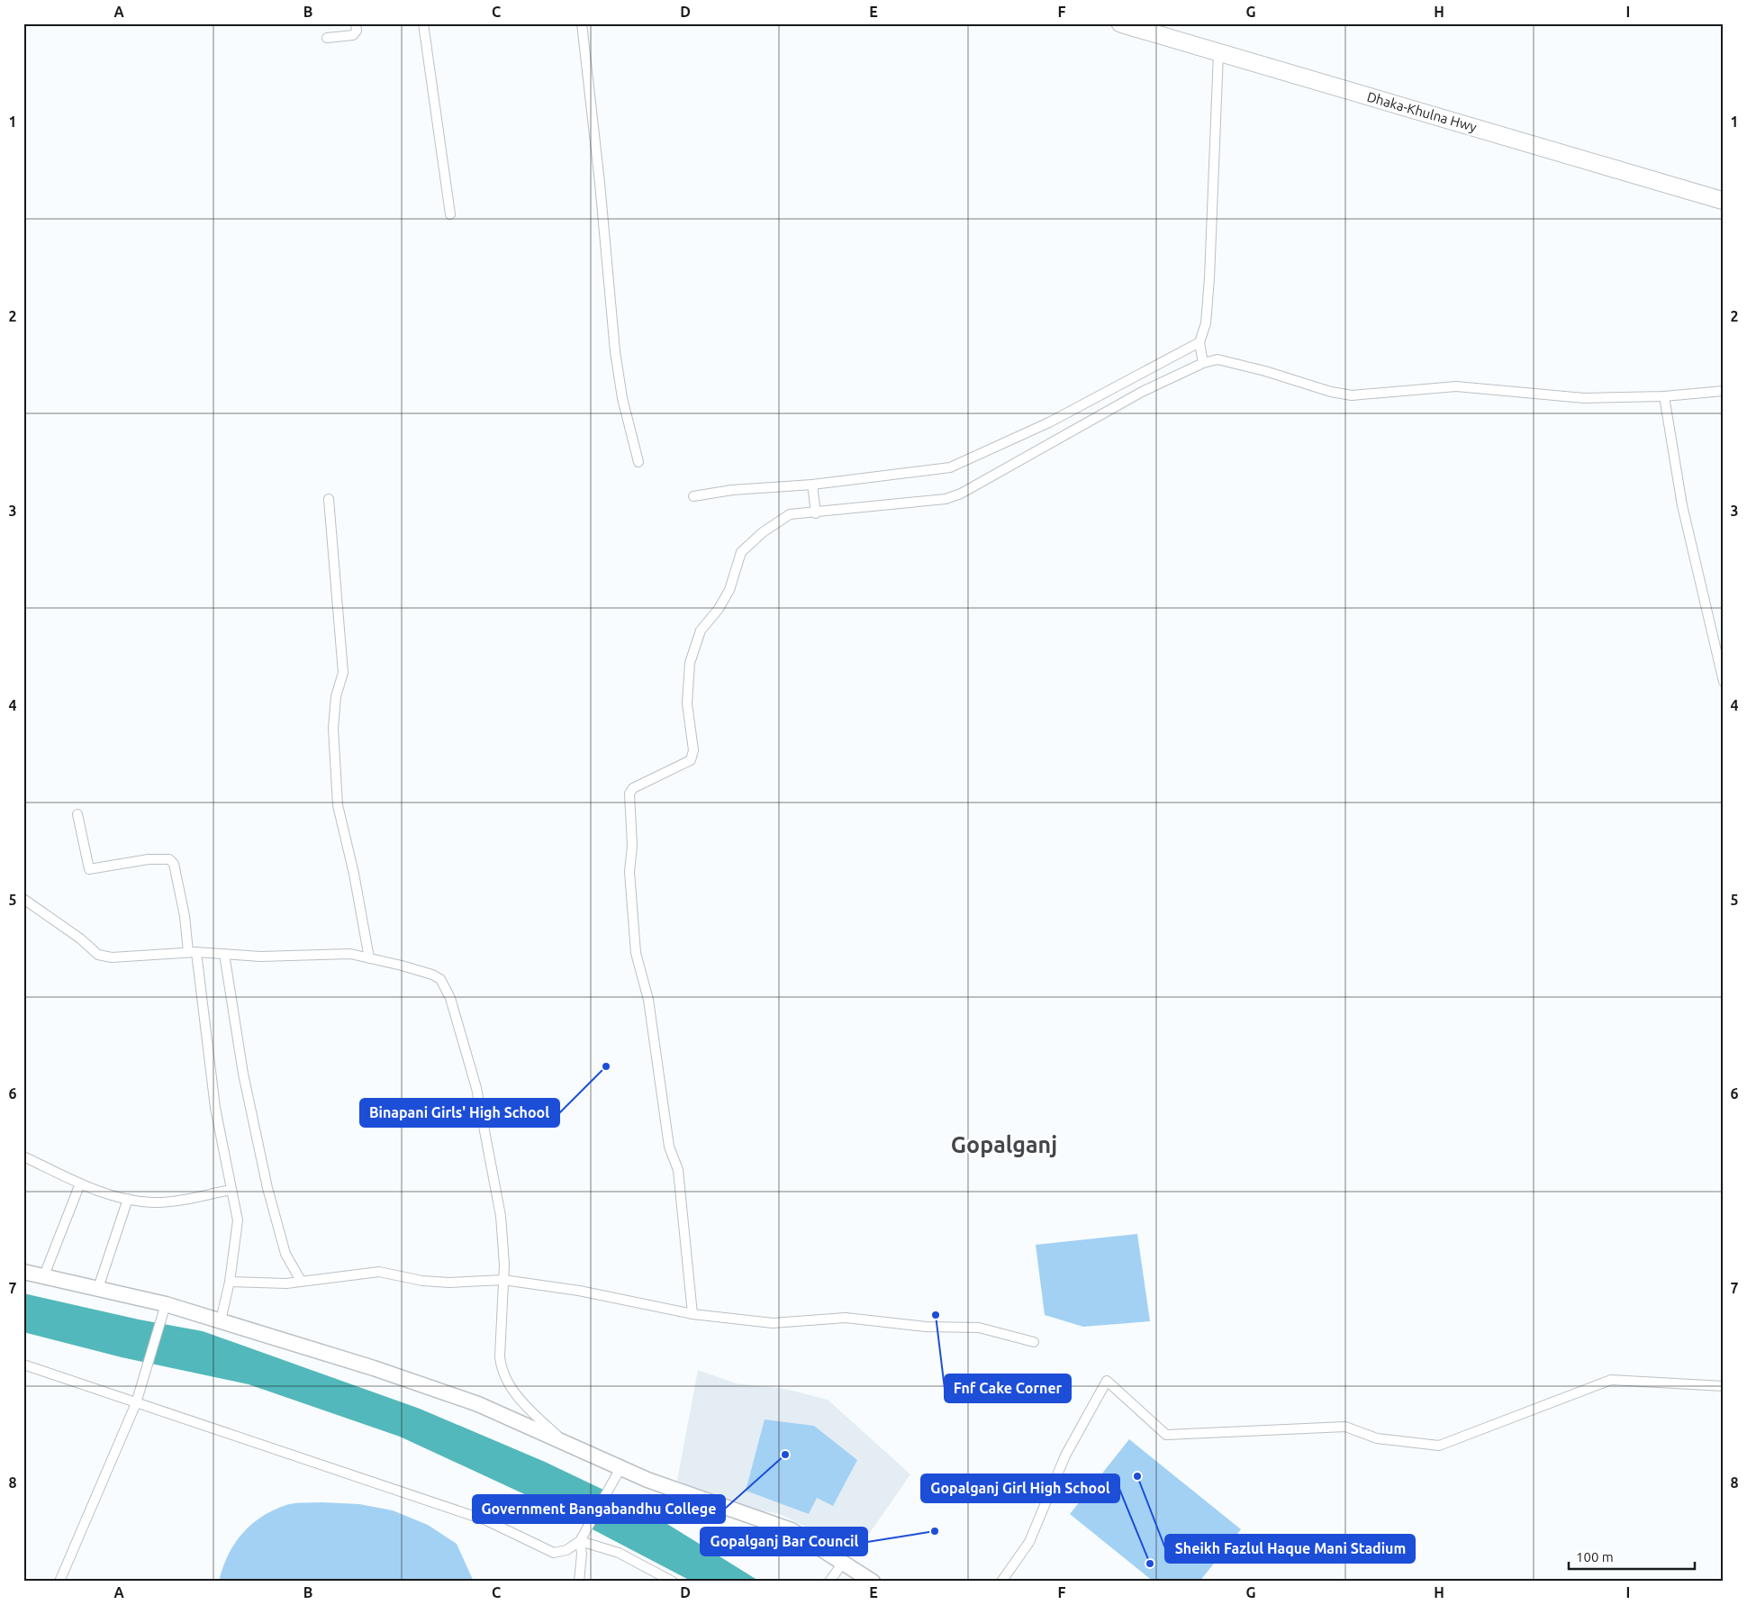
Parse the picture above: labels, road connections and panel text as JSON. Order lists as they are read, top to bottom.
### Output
{
  "streets": {
    "highway": ["Dhaka-Khulna Hwy"]
  },
  "districts": ["Gopalganj"],
  "places": [
    "Binapani Girls' High School",
    "Fnf Cake Corner",
    "Government Bangabandhu College",
    "Sheikh Fazlul Haque Mani Stadium",
    "Gopalganj Bar Council",
    "Gopalganj Girl High School"
  ],
  "scale_bar": "100 m",
  "grid": {
    "columns": [
      "A",
      "B",
      "C",
      "D",
      "E",
      "F",
      "G",
      "H",
      "I"
    ],
    "rows": [
      "1",
      "2",
      "3",
      "4",
      "5",
      "6",
      "7",
      "8"
    ]
  }
}
